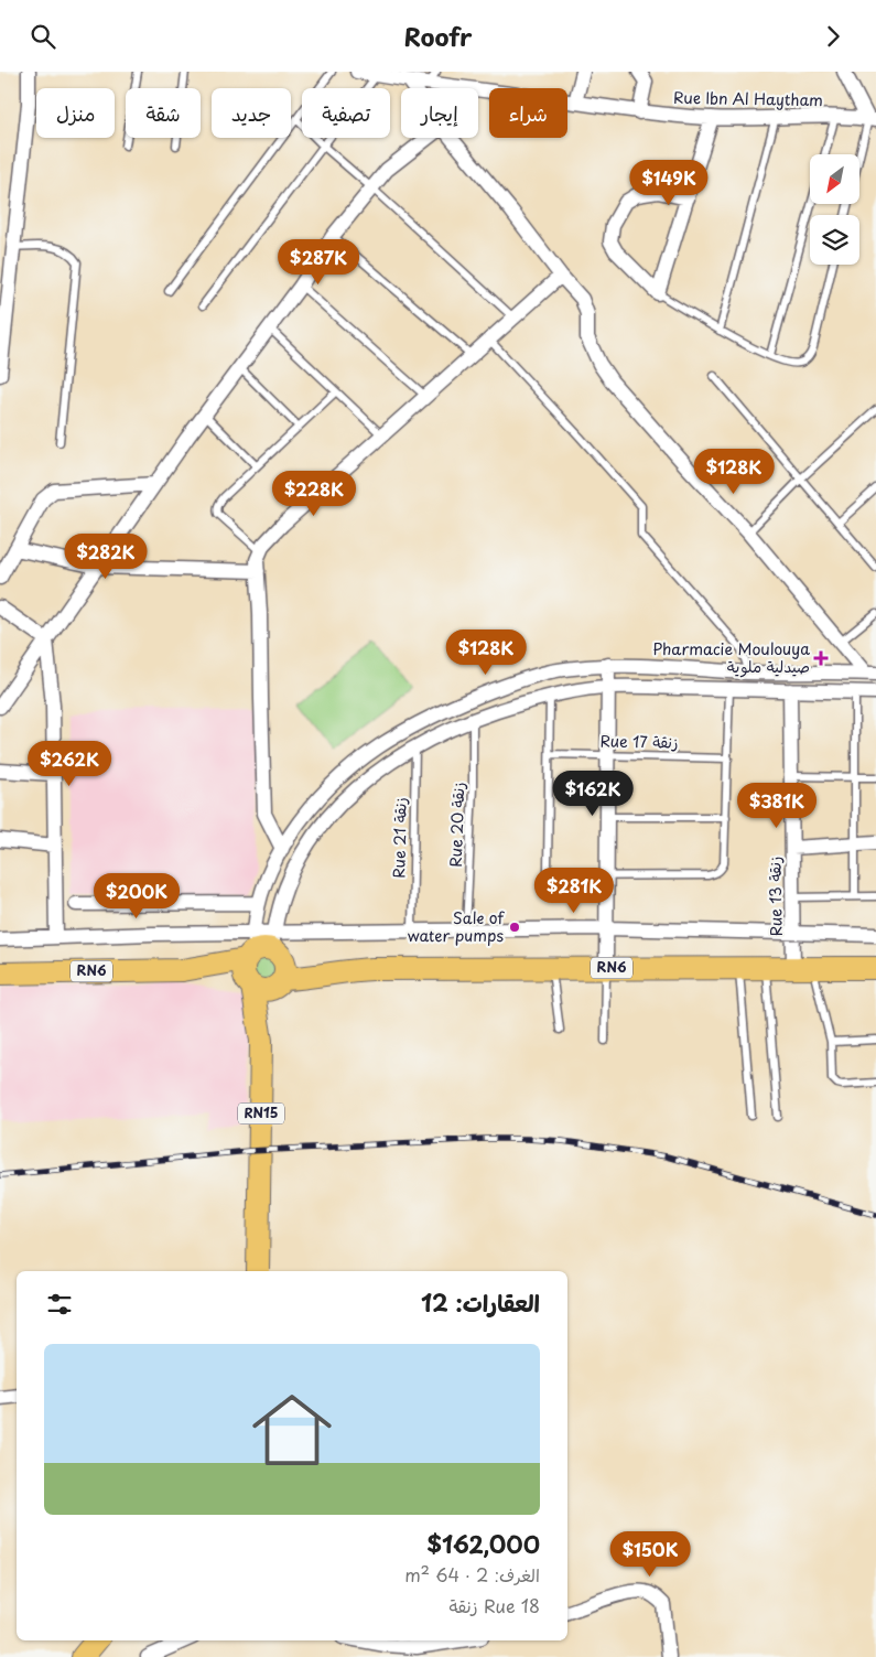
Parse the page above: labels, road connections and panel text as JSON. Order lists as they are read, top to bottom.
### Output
{
  "streets": {
    "main road": ["RN6", "RN15"],
    "street": ["Rue Ibn Al Haytham", "Rue 13 زنقة"],
    "lane": ["Rue 17 زنقة", "Rue 20 زنقة", "Rue 21 زنقة"]
  },
  "crossings": [
    ["Rue 13 زنقة", "RN6"],
    ["RN6", "RN15"]
  ],
  "places": {
    "health": ["Pharmacie Moulouya صيدلية ملوية"],
    "other": ["Sale of water pumps"]
  },
  "north": "bottom left",
  "page": {
    "header": "Roofr",
    "chip": [
      "شراء",
      "إيجار",
      "تصفية",
      "جديد",
      "شقة",
      "منزل"
    ],
    "price": [
      "$149K",
      "$287K",
      "$128K",
      "$228K",
      "$282K",
      "$128K",
      "$262K",
      "$162K",
      "$381K",
      "$281K",
      "$200K",
      "$150K"
    ],
    "heading": "العقارات: 12",
    "list": [
      {
        "name": "$162,000",
        "note": "الغرف: 2 · 64 m² · Rue 18 زنقة"
      }
    ]
  }
}
